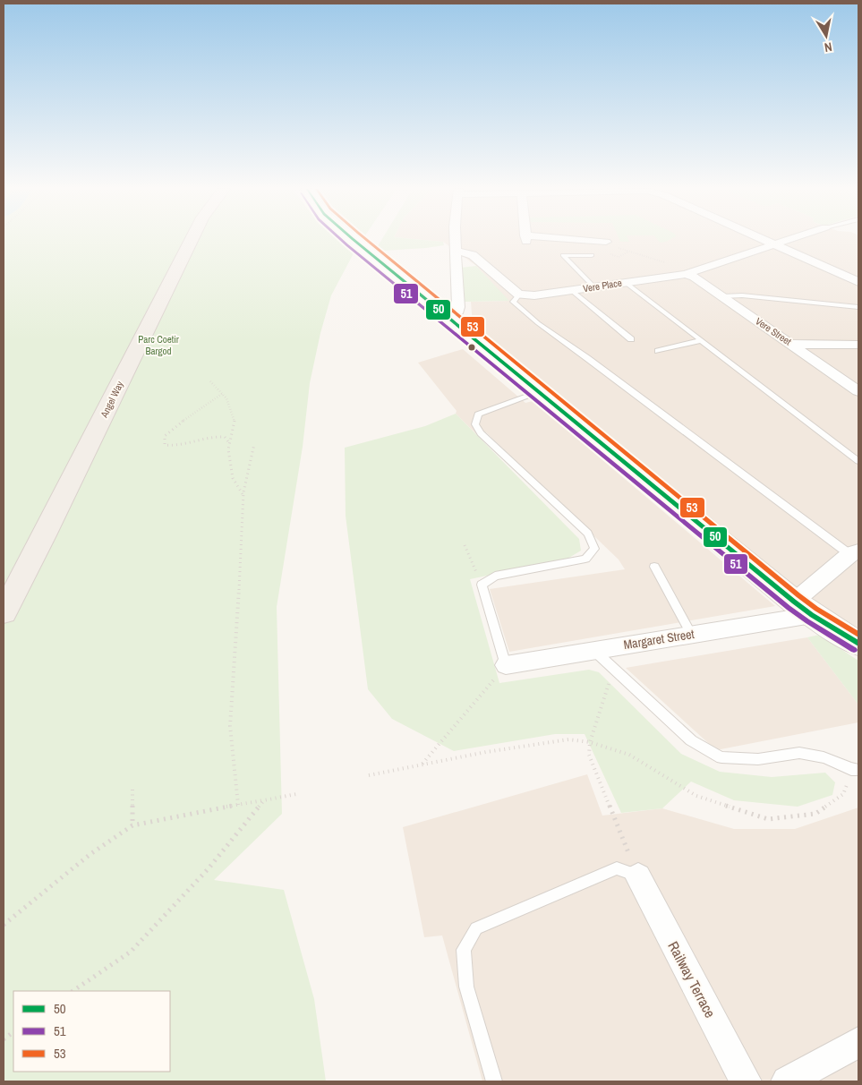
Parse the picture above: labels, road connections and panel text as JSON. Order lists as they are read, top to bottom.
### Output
{
  "streets": {
    "main road": ["Angel Way"],
    "street": [
      "Vere Place",
      "Vere Street",
      "Margaret Street",
      "Railway Terrace"
    ]
  },
  "crossings": [
    ["Vere Place", "Vere Street"]
  ],
  "parks": ["Parc Coetir Bargod"],
  "lines": ["transit line 50", "transit line 51", "transit line 53"],
  "legend": ["50", "51", "53"],
  "north": "bottom"
}
